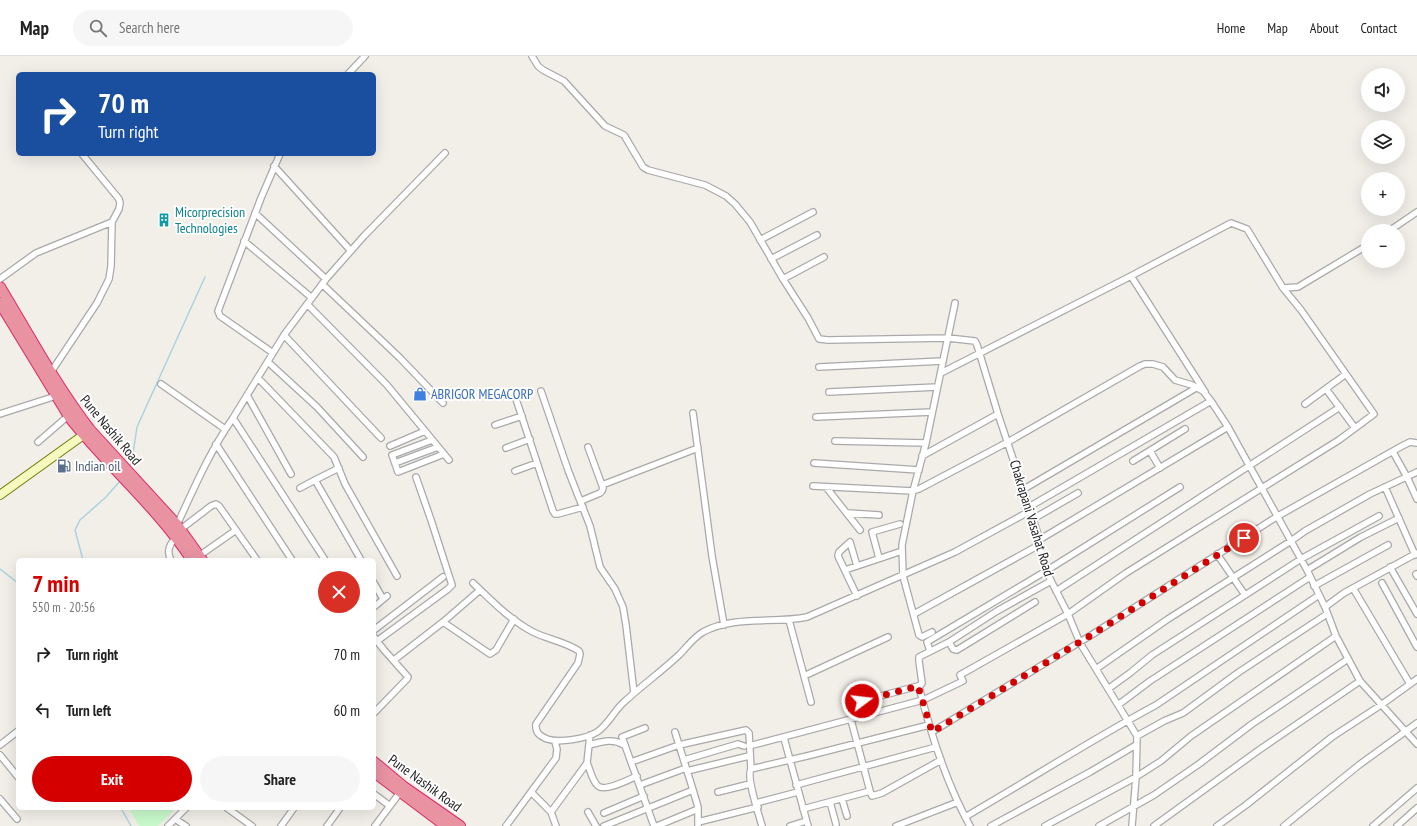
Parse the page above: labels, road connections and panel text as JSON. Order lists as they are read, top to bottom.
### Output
{
  "streets": {
    "highway": ["Pune Nashik Road"],
    "street": ["Chakrapani Vasahat Road"]
  },
  "places": {
    "building": ["Micorprecision Technologies"],
    "shop": ["ABRIGOR MEGACORP"],
    "fuel station": ["Indian oil"]
  },
  "page": {
    "header": "Map",
    "search": "Search here",
    "nav": [
      "Home",
      "Map",
      "About",
      "Contact"
    ],
    "map_buttons": ["+", "−"],
    "turn": ["70 m", "Turn right"],
    "heading": ["7 min", "550 m · 20:56"],
    "list": [
      {
        "name": "Turn right",
        "value": "70 m"
      },
      {
        "name": "Turn left",
        "value": "60 m"
      }
    ],
    "buttons": ["Exit", "Share"]
  }
}
